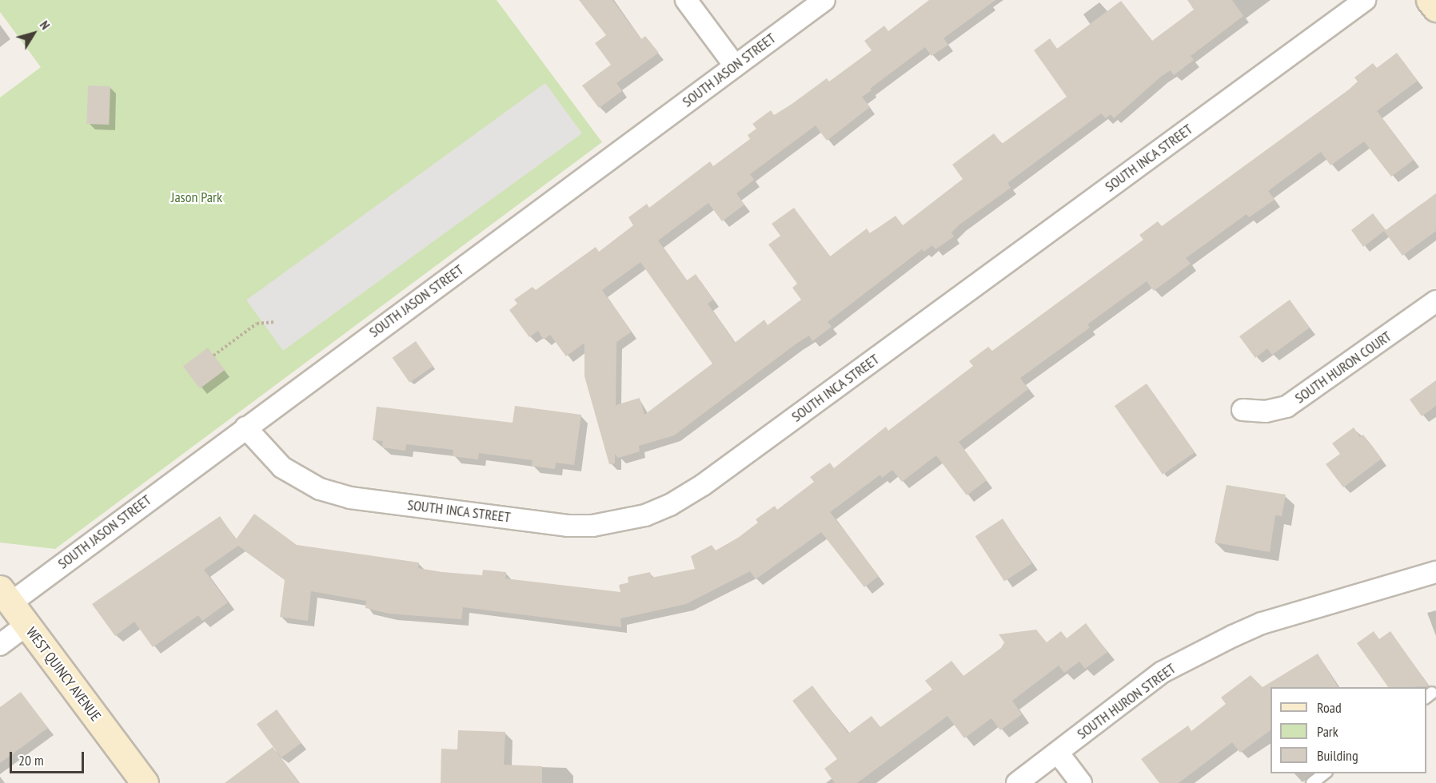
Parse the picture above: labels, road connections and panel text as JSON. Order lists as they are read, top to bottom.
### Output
{
  "streets": {
    "street": [
      "SOUTH JASON STREET",
      "SOUTH INCA STREET",
      "SOUTH HURON COURT",
      "WEST QUINCY AVENUE",
      "SOUTH HURON STREET"
    ]
  },
  "crossings": [
    ["SOUTH JASON STREET", "SOUTH INCA STREET"],
    ["SOUTH JASON STREET", "WEST QUINCY AVENUE"]
  ],
  "parks": ["Jason Park"],
  "legend": ["Road", "Park", "Building"],
  "scale_bar": "20 m",
  "north": "top right"
}
